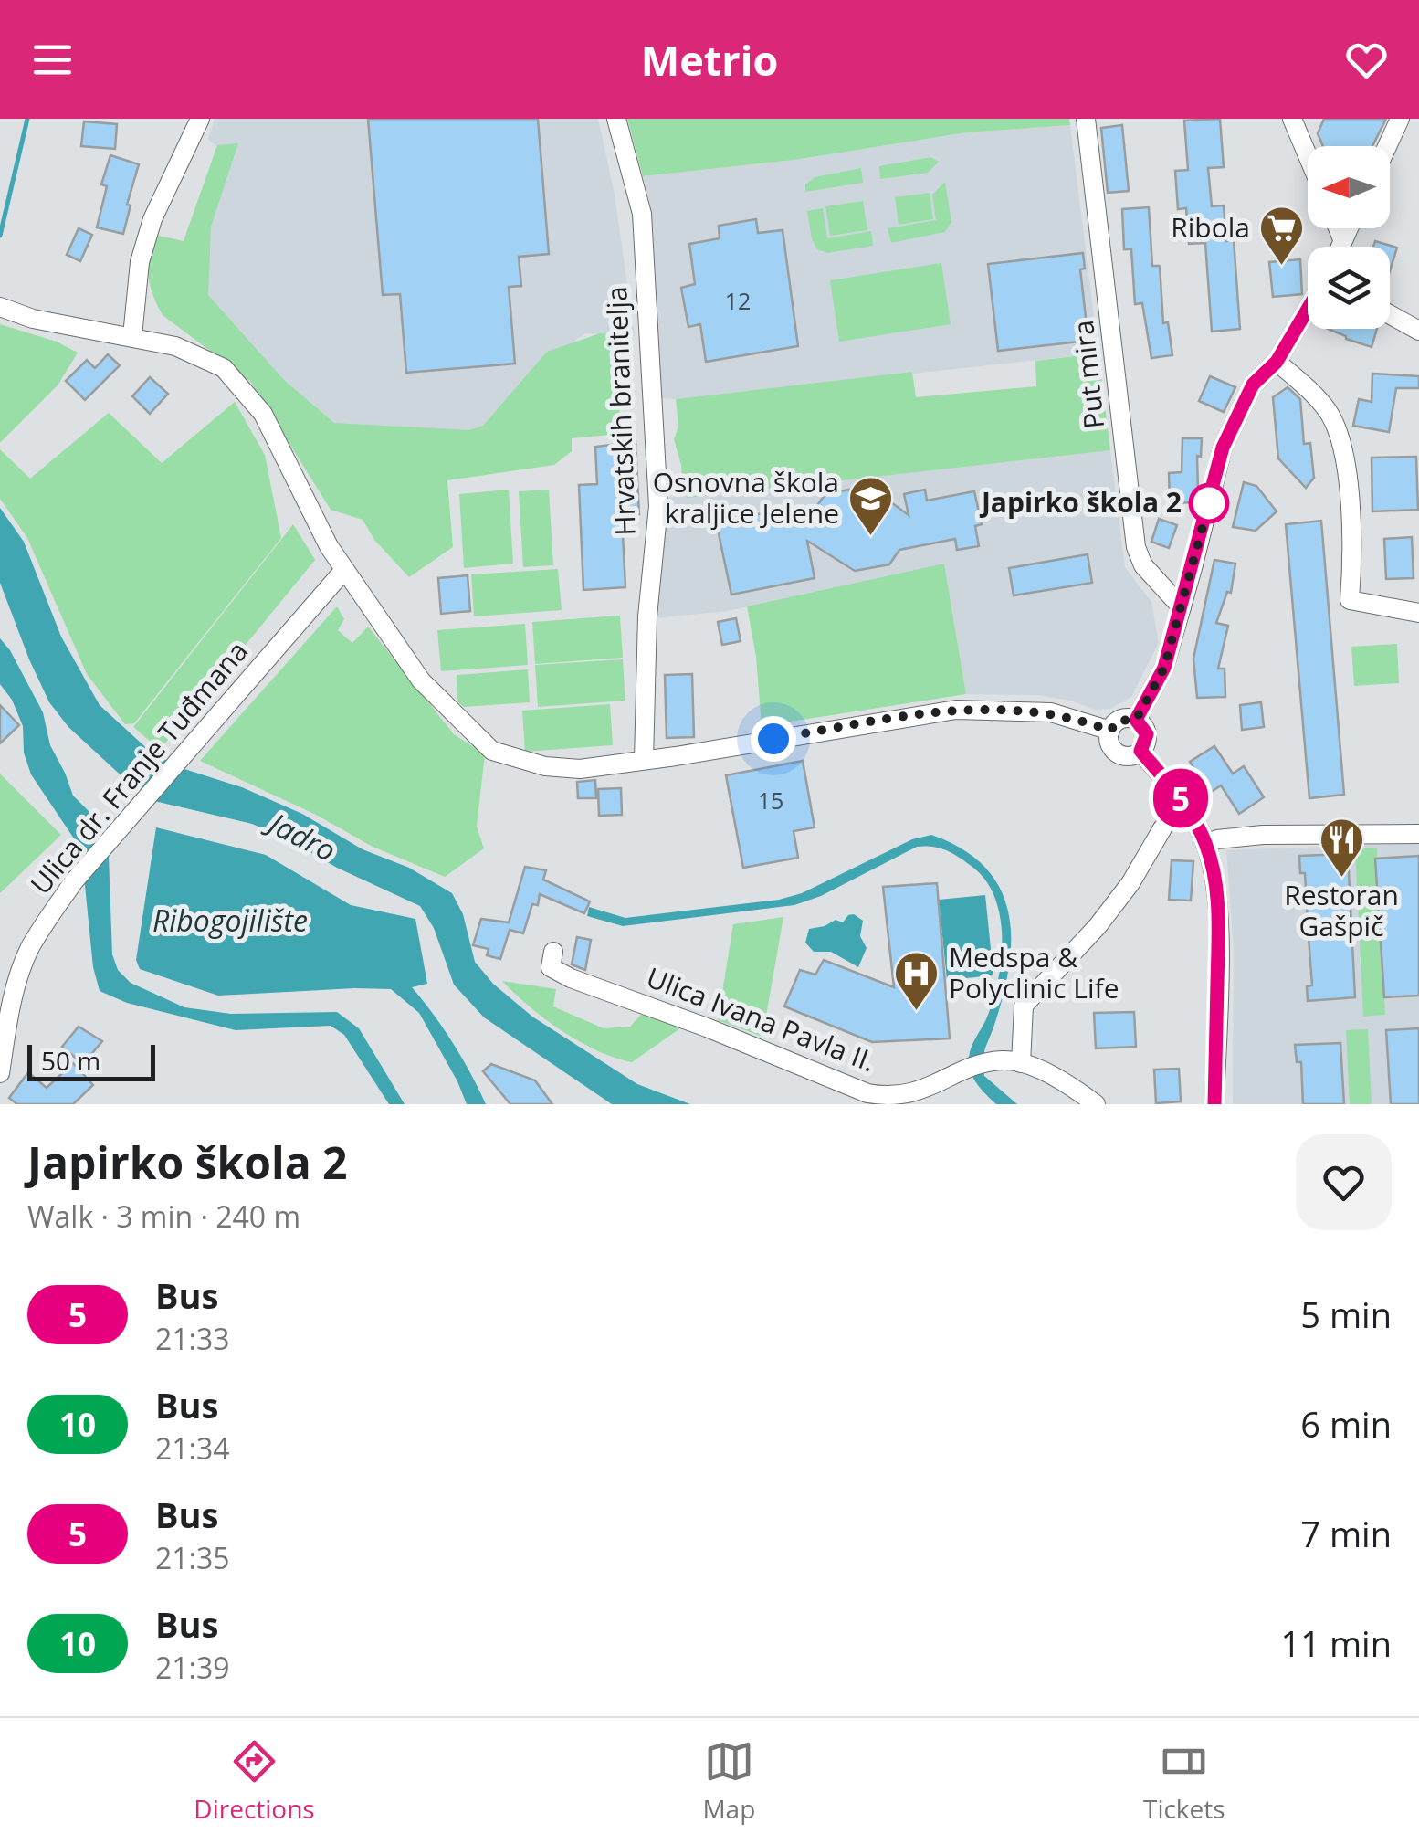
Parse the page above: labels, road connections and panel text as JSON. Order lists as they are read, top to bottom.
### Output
{
  "streets": {
    "street": [
      "Put mira",
      "Hrvatskih branitelja",
      "Ulica dr. Franje Tuđmana",
      "Ulica Ivana Pavla II."
    ]
  },
  "water": ["Jadro", "Ribogojilište"],
  "places": {
    "supermarket": ["Ribola"],
    "other": ["Japirko škola 2"],
    "school or university": ["Osnovna škola kraljice Jelene"],
    "restaurant": ["Restoran Gašpič"],
    "hospital": ["Medspa & Polyclinic Life"]
  },
  "lines": ["bus line 5"],
  "house_numbers": ["12", "15"],
  "scale_bar": "50 m",
  "north": "left",
  "page": {
    "header": "Metrio",
    "on_map": "5",
    "scale": "50 m",
    "heading": ["Japirko škola 2", "Walk · 3 min · 240 m"],
    "list": [
      {
        "mark": "5",
        "name": "Bus",
        "note": "21:33",
        "value": "5 min"
      },
      {
        "mark": "10",
        "name": "Bus",
        "note": "21:34",
        "value": "6 min"
      },
      {
        "mark": "5",
        "name": "Bus",
        "note": "21:35",
        "value": "7 min"
      },
      {
        "mark": "10",
        "name": "Bus",
        "note": "21:39",
        "value": "11 min"
      }
    ],
    "tabs": ["Directions", "Map", "Tickets"]
  }
}
